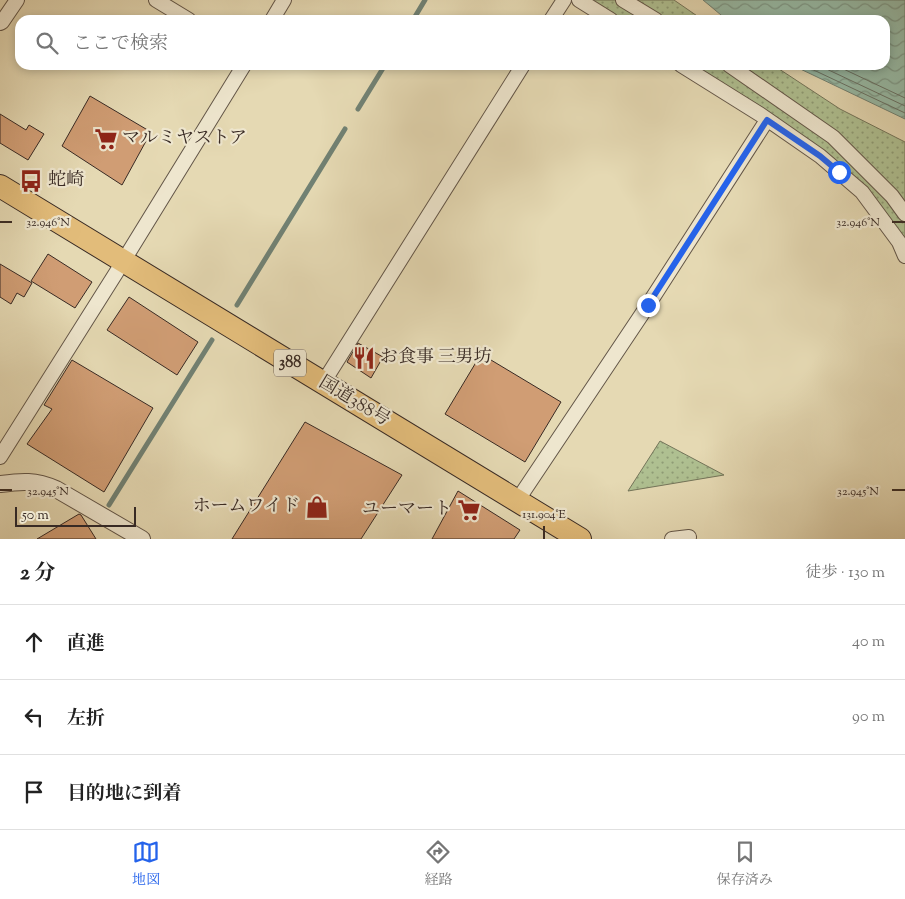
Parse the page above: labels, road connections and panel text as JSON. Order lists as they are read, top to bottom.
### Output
{
  "streets": {
    "highway": ["388", "国道388号"]
  },
  "places": {
    "supermarket": ["マルミヤストア", "ユーマート"],
    "bus stop": ["蛇崎"],
    "restaurant": ["お食事 三男坊"],
    "shop": ["ホームワイド"]
  },
  "scale_bar": "50 m",
  "page": {
    "search": "ここで検索",
    "scale": "50 m",
    "heading": ["2 分", "徒歩 · 130 m"],
    "list": [
      ["直進", "40 m"],
      ["左折", "90 m"],
      "目的地に到着"
    ],
    "nav": ["地図", "経路", "保存済み"]
  },
  "coordinates": ["32.946°N", "32.945°N", "131.904°E"]
}
